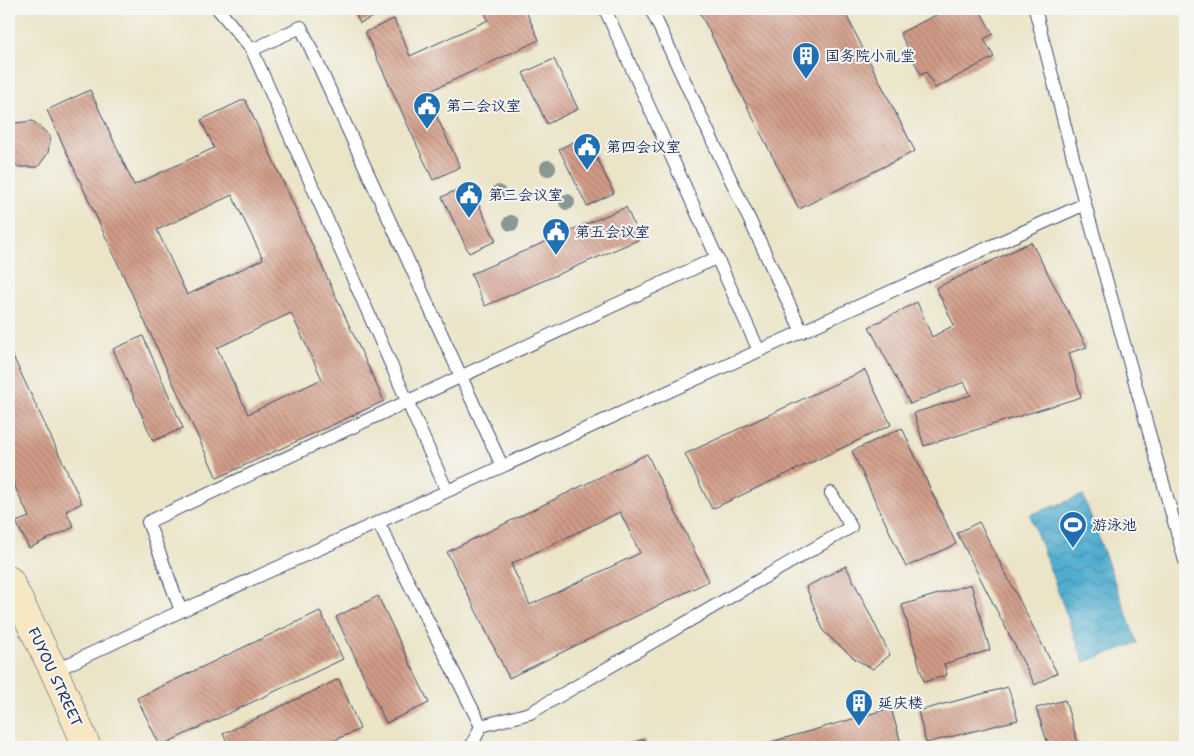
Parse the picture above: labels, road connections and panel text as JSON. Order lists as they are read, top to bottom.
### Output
{
  "streets": {
    "main road": ["FUYOU STREET"]
  },
  "places": {
    "building": ["国务院小礼堂", "延庆楼"],
    "public building": [
      "第二会议室",
      "第四会议室",
      "第三会议室",
      "第五会议室"
    ],
    "sports": ["游泳池"]
  }
}
